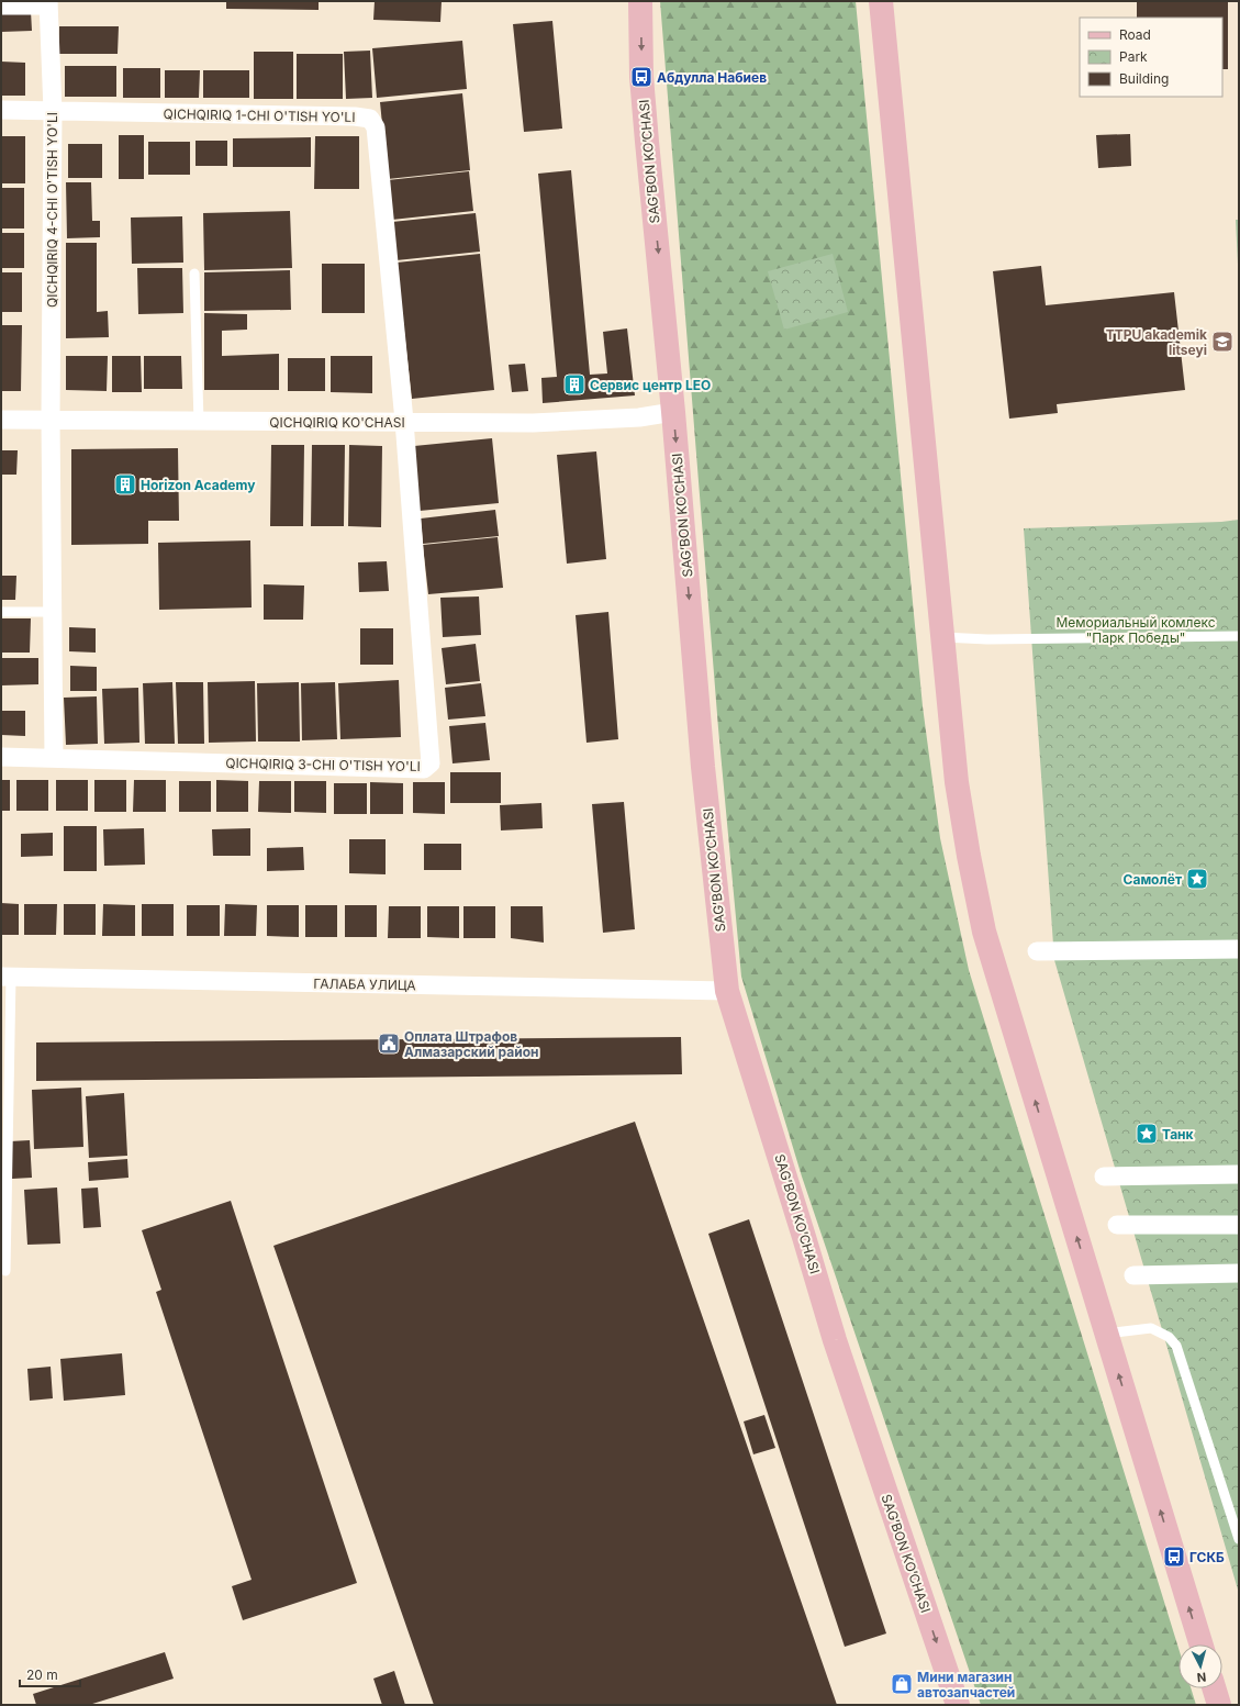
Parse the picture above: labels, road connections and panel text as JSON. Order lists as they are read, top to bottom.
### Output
{
  "streets": {
    "main road": ["SAG’BON KO’CHASI"],
    "street": [
      "QICHQIRIQ 1-CHI O'TISH YO'LI",
      "QICHQIRIQ 4-CHI O'TISH YO'LI",
      "QICHQIRIQ KO'CHASI",
      "QICHQIRIQ 3-CHI O'TISH YO'LI",
      "ГАЛАБА УЛИЦА"
    ]
  },
  "crossings": [
    ["QICHQIRIQ 1-CHI O'TISH YO'LI", "QICHQIRIQ 4-CHI O'TISH YO'LI"],
    ["QICHQIRIQ 1-CHI O'TISH YO'LI", "QICHQIRIQ KO'CHASI"],
    ["QICHQIRIQ 1-CHI O'TISH YO'LI", "QICHQIRIQ 3-CHI O'TISH YO'LI"],
    ["SAG’BON KO’CHASI", "QICHQIRIQ KO'CHASI"],
    ["SAG’BON KO’CHASI", "ГАЛАБА УЛИЦА"],
    ["QICHQIRIQ 4-CHI O'TISH YO'LI", "QICHQIRIQ KO'CHASI"],
    ["QICHQIRIQ KO'CHASI", "QICHQIRIQ 3-CHI O'TISH YO'LI"]
  ],
  "one_way": ["SAG’BON KO’CHASI"],
  "parks": ["Мемориальный комлекс \"Парк Победы\""],
  "places": {
    "bus stop": ["Абдулла Набиев", "ГСКБ"],
    "school or university": ["TTPU akademik litseyi"],
    "building": ["Сервис центр LEO", "Horizon Academy"],
    "place": ["Самолёт", "Танк"],
    "public building": ["Оплата Штрафов Aлмазарский район"],
    "shop": ["Мини магазин автозапчастей"]
  },
  "legend": ["Road", "Park", "Building"],
  "scale_bar": "20 m",
  "north": "bottom"
}
